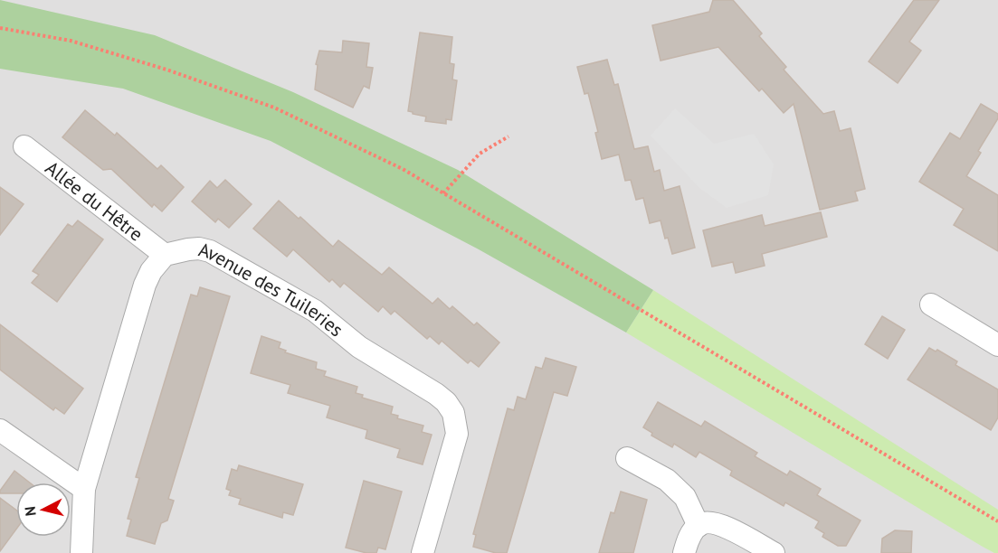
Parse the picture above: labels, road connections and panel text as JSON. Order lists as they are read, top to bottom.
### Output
{
  "streets": {
    "street": ["Allée du Hêtre", "Avenue des Tuileries"]
  },
  "crossings": [
    ["Allée du Hêtre", "Avenue des Tuileries"]
  ],
  "north": "left"
}
